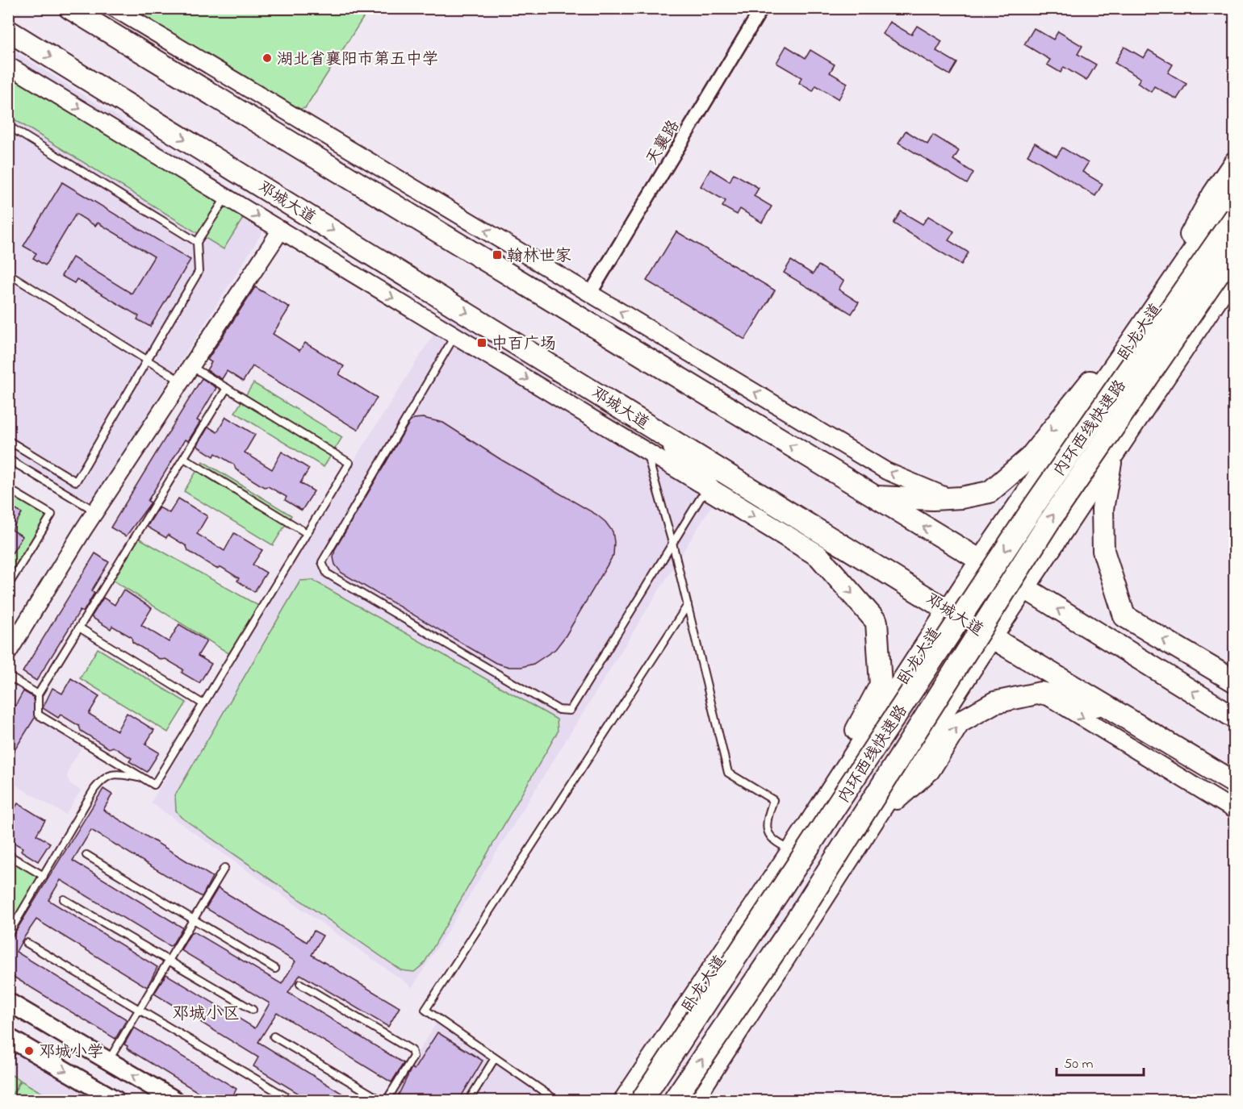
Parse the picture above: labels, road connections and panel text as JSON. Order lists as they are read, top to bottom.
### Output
{
  "streets": {
    "highway": ["邓城大道", "卧龙大道", "内环西线快速路"],
    "street": ["天襄路"]
  },
  "crossings": [
    ["邓城大道", "卧龙大道"]
  ],
  "districts": ["邓城小区"],
  "places": {
    "other": ["湖北省襄阳市第五中学", "邓城小学"],
    "transit": ["翰林世家", "中百广场"]
  },
  "scale_bar": "50 m"
}
